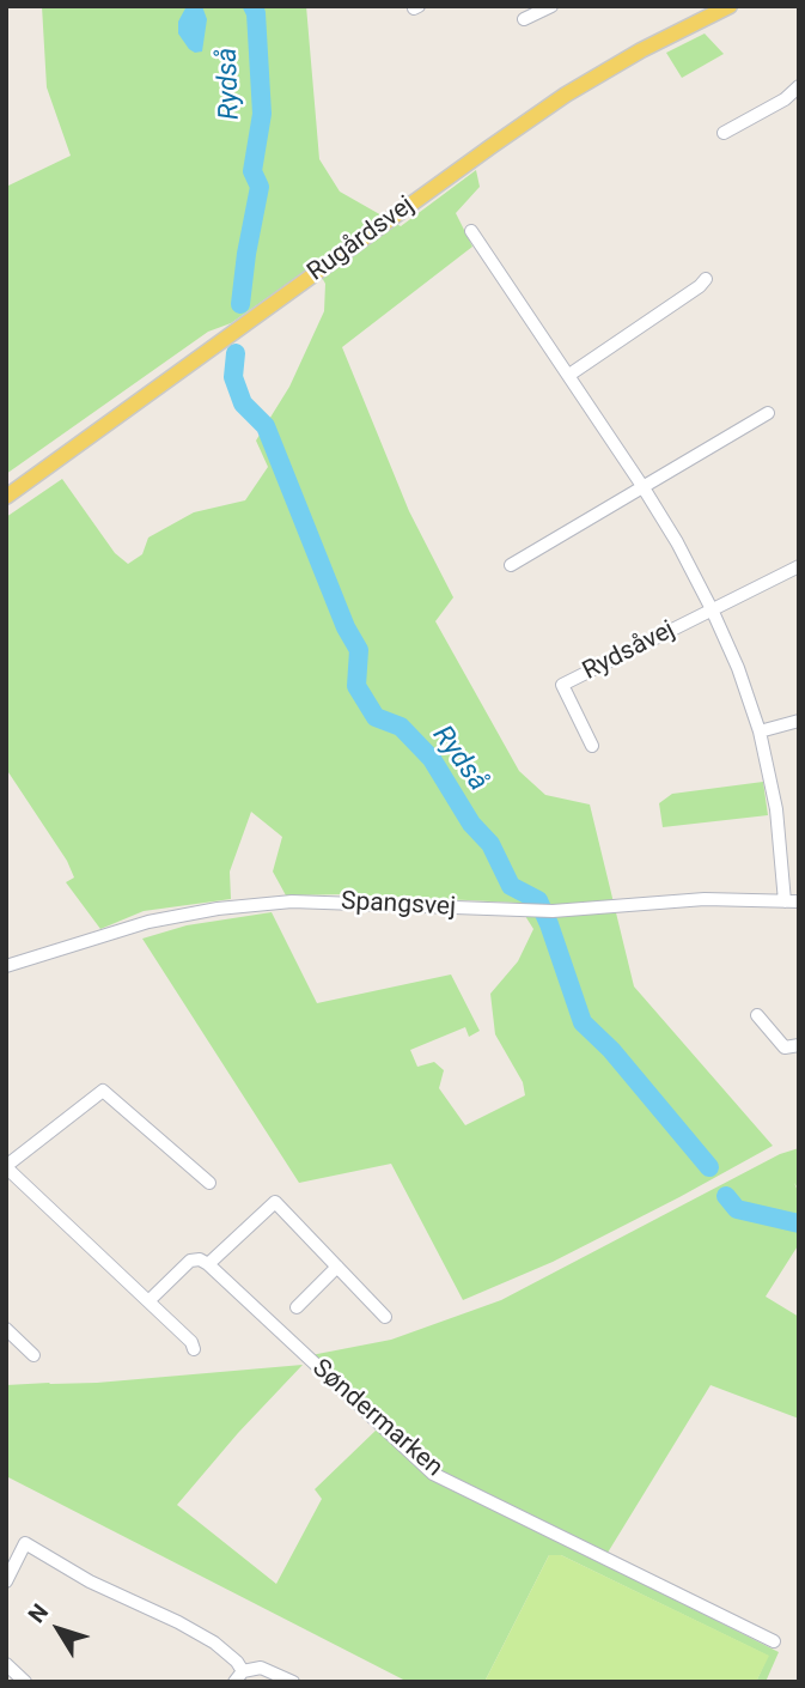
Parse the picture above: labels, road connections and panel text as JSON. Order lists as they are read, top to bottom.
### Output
{
  "streets": {
    "main road": ["Rugårdsvej"],
    "street": ["Rydsåvej", "Spangsvej", "Søndermarken"]
  },
  "water": ["Rydså"],
  "north": "top left"
}
